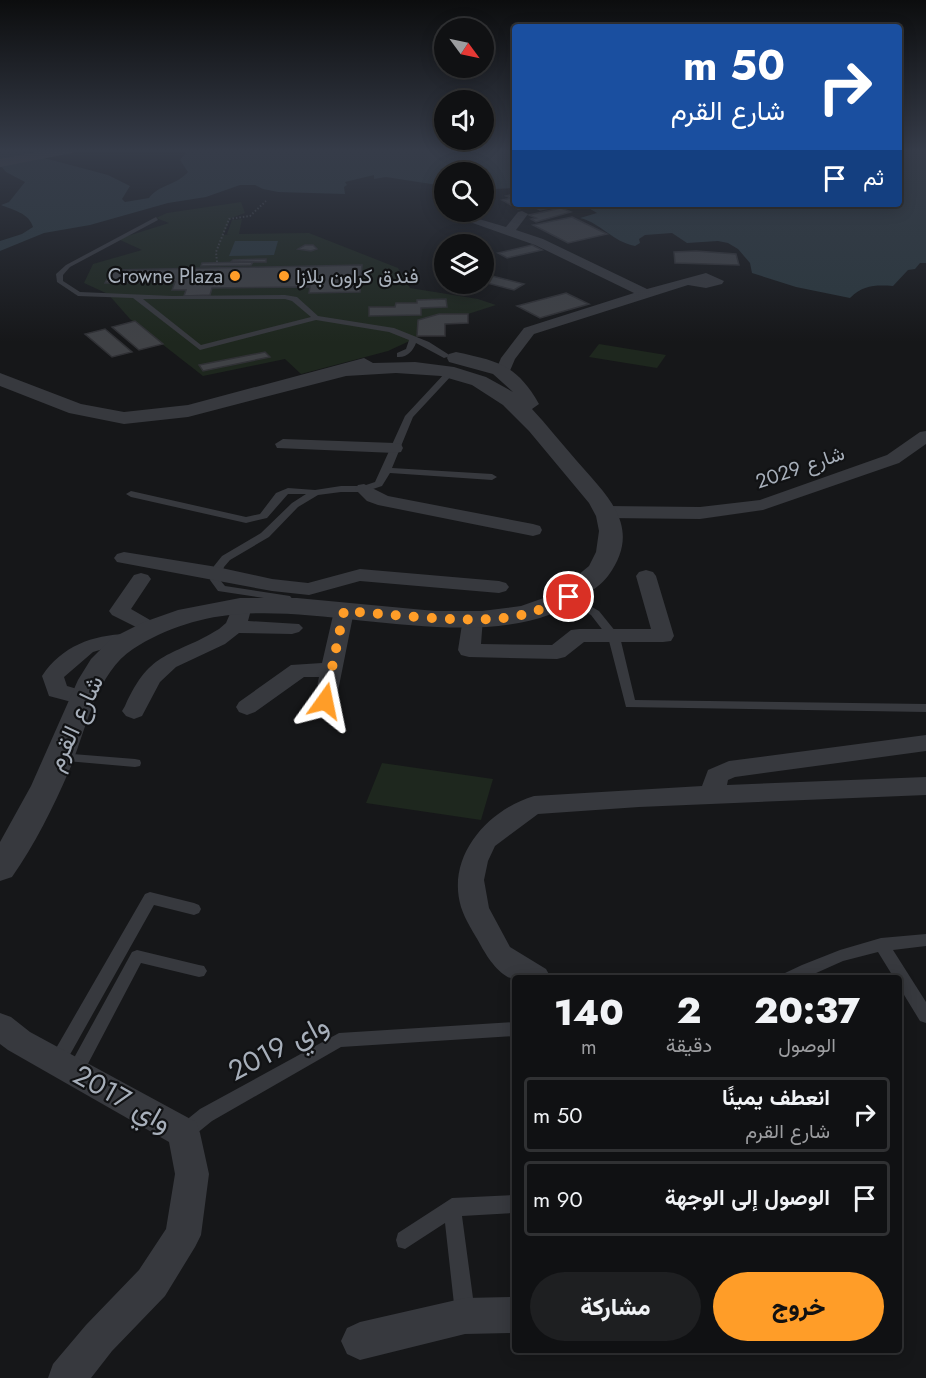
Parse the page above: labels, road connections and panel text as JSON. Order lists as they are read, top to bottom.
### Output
{
  "streets": {
    "street": ["2029 شارع", "شارع القرم", "واي 2017"],
    "lane": ["واي 2019"]
  },
  "crossings": [
    ["2029 شارع", "شارع القرم"],
    ["واي 2019", "واي 2017"]
  ],
  "places": ["Crowne Plaza", "فندق كراون بلازا"],
  "north": "bottom right",
  "page": {
    "turn": ["50 m", "شارع القرم"],
    "then": "ثم",
    "eta": [
      "20:37",
      "الوصول",
      "2",
      "دقيقة",
      "140",
      "m"
    ],
    "list": [
      {
        "name": "انعطف يمينًا",
        "note": "شارع القرم",
        "value": "50 m"
      },
      {
        "name": "الوصول إلى الوجهة",
        "value": "90 m"
      }
    ],
    "buttons": ["خروج", "مشاركة"]
  }
}
